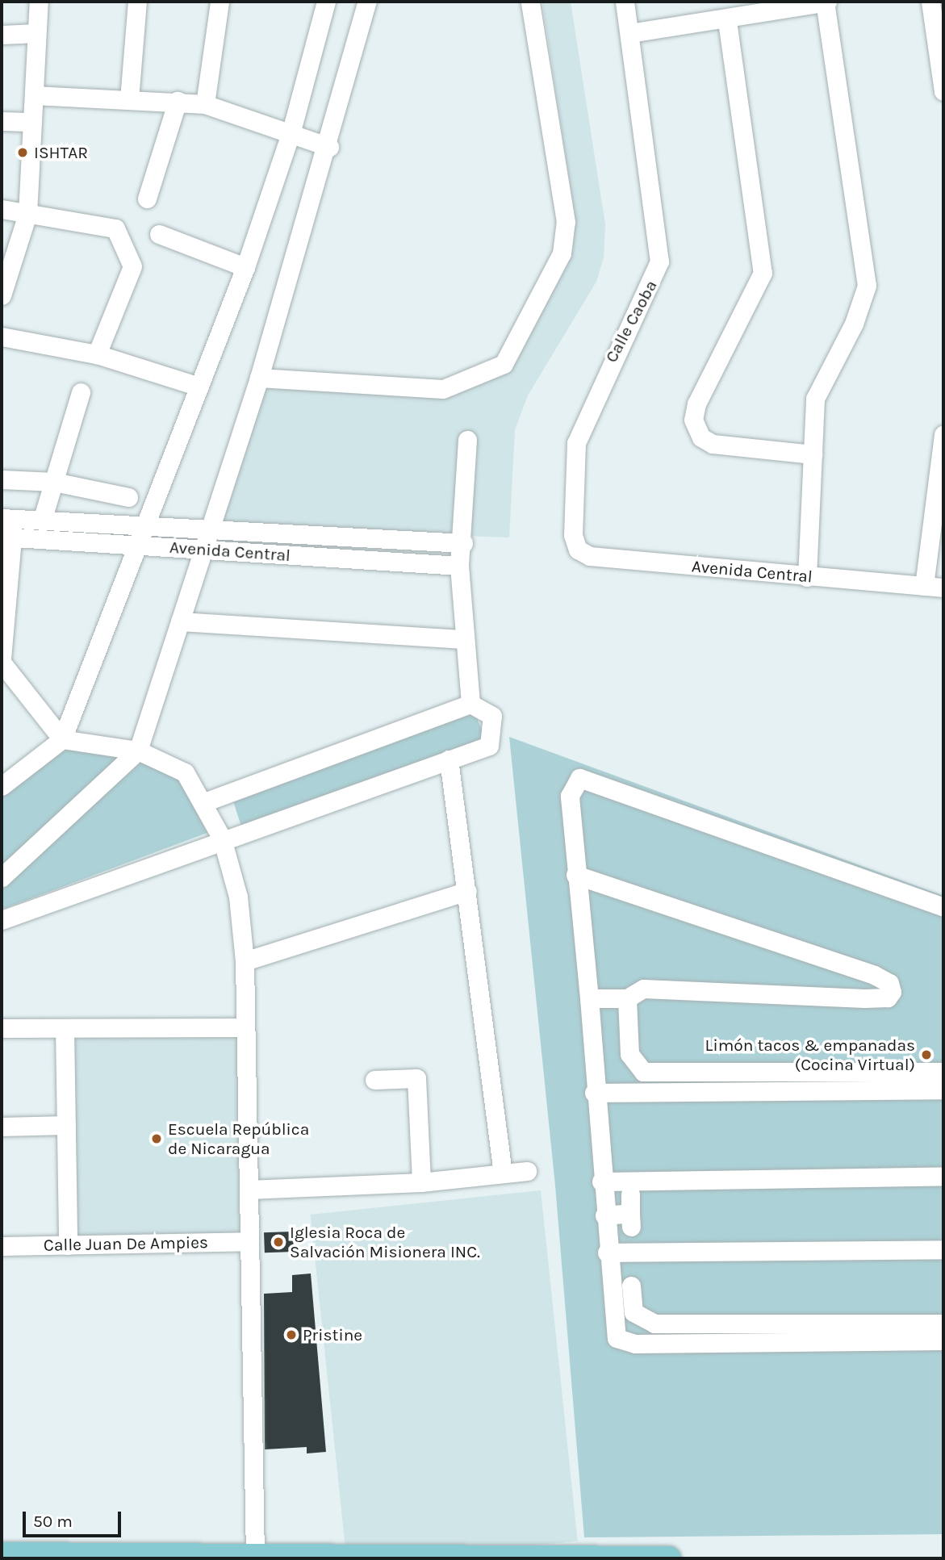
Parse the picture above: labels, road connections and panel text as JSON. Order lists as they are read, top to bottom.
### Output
{
  "streets": {
    "street": ["Calle Caoba", "Avenida Central", "Calle Juan De Ampies"]
  },
  "crossings": [
    ["Calle Caoba", "Avenida Central"]
  ],
  "places": [
    "ISHTAR",
    "Limón tacos & empanadas (Cocina Virtual)",
    "Escuela República de Nicaragua",
    "Iglesia Roca de Salvación Misionera INC.",
    "Pristine"
  ],
  "scale_bar": "50 m"
}
